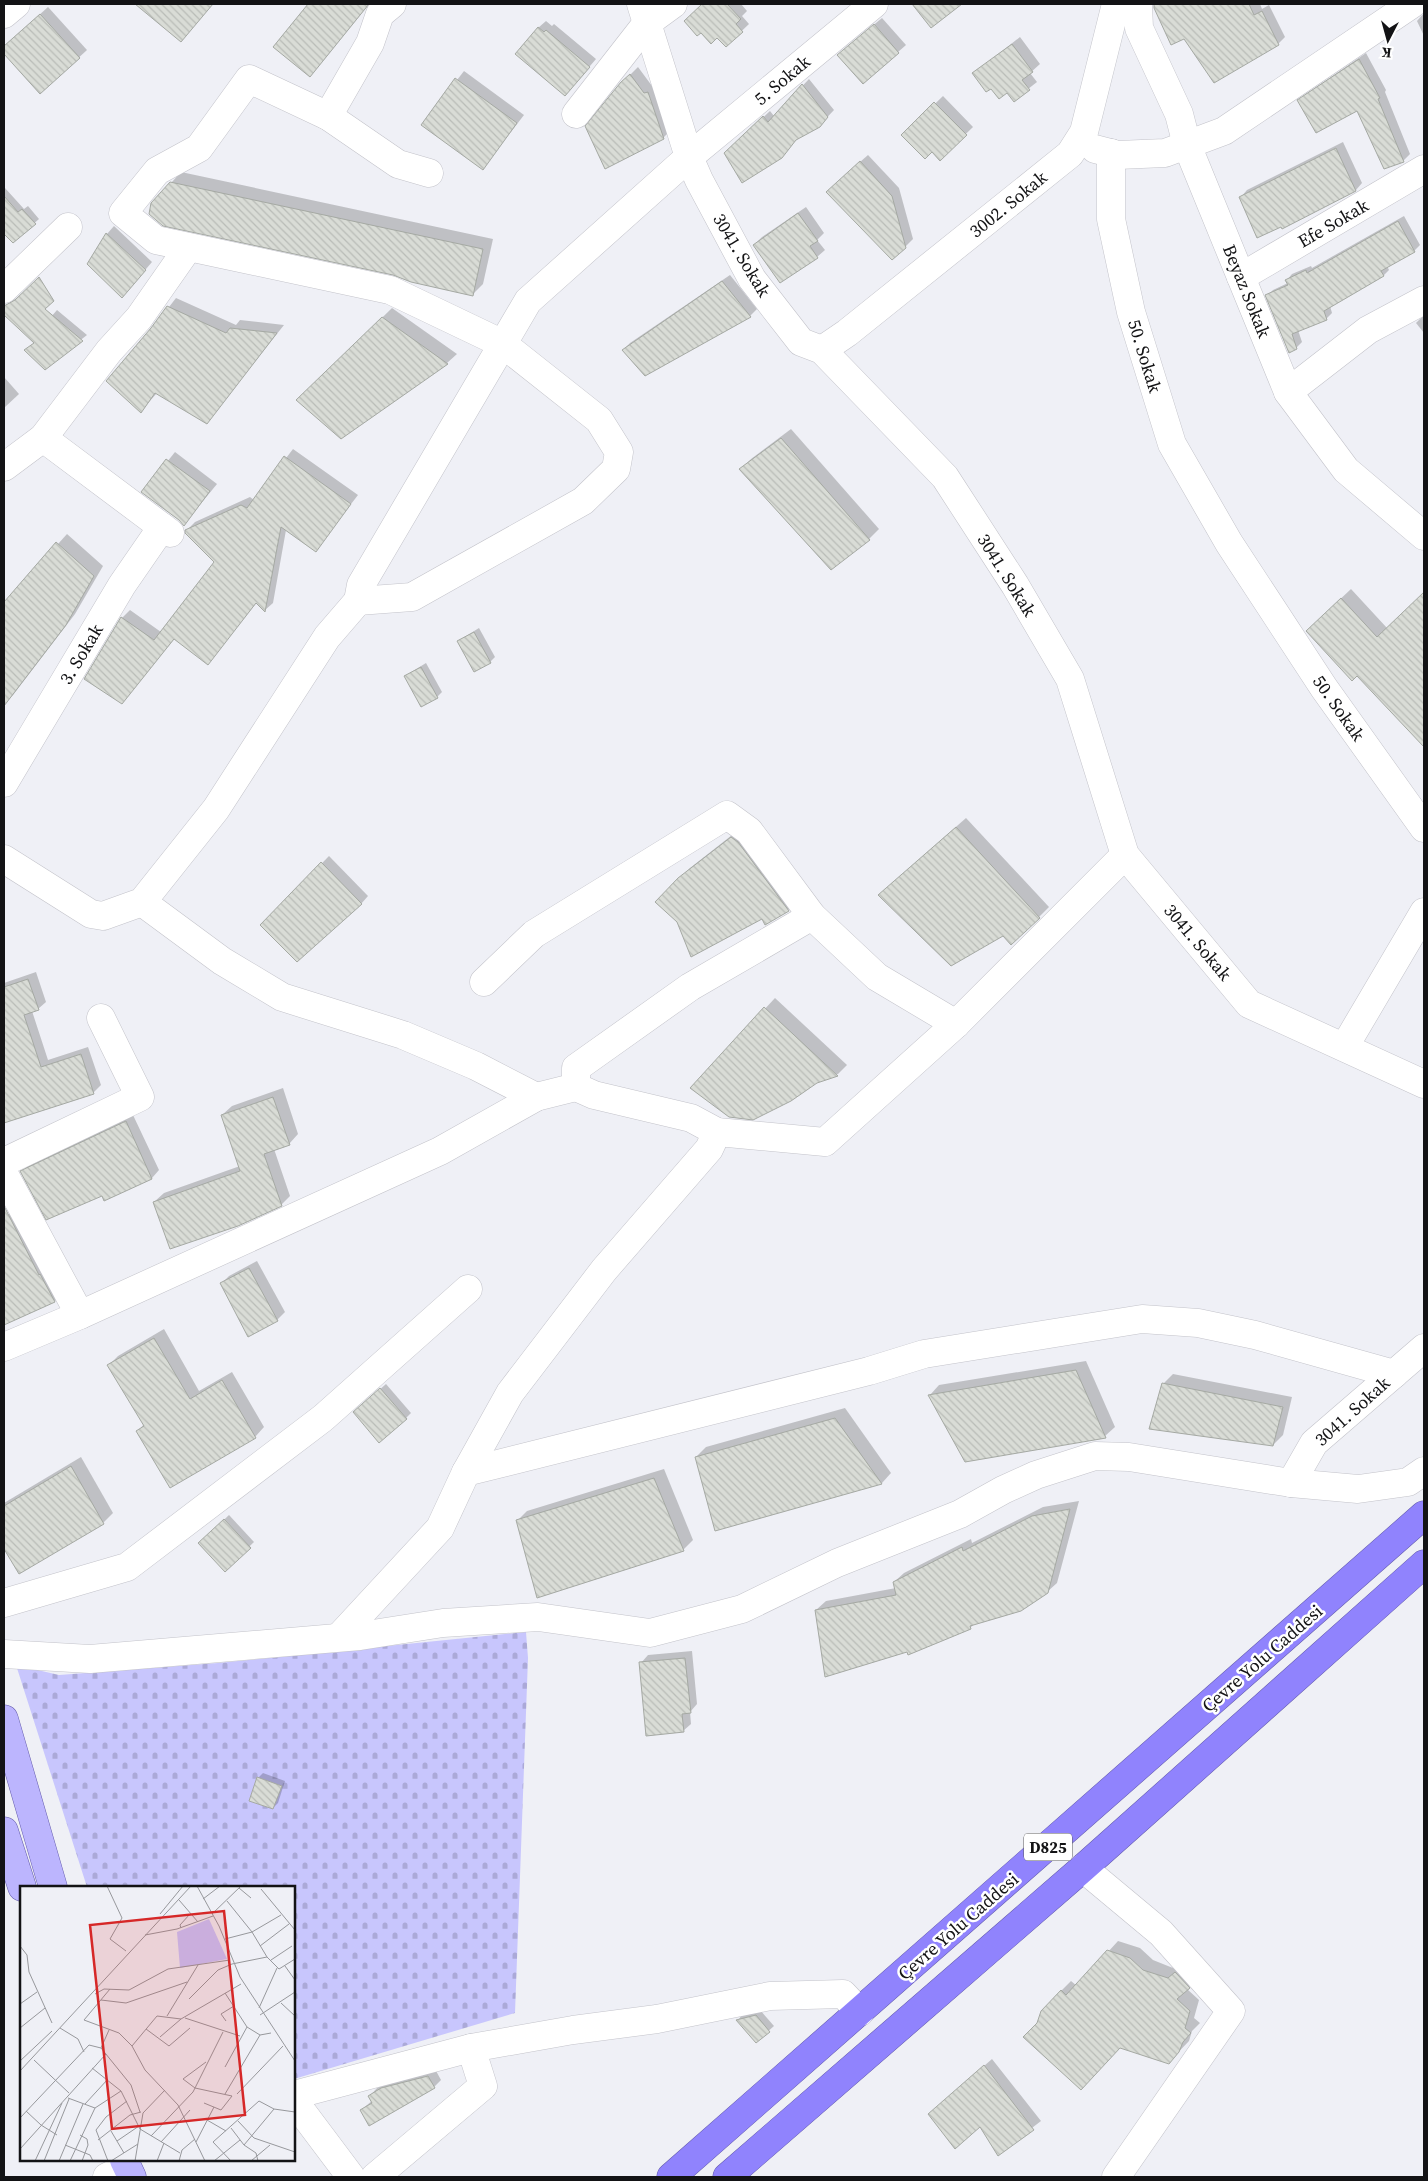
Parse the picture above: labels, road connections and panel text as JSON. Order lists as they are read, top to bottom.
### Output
{
  "streets": {
    "highway": ["Çevre Yolu Caddesi", "D825"],
    "street": [
      "5. Sokak",
      "3002. Sokak",
      "Efe Sokak",
      "3041. Sokak",
      "Beyaz Sokak",
      "50. Sokak",
      "3. Sokak"
    ]
  },
  "crossings": [
    ["5. Sokak", "3041. Sokak"],
    ["3002. Sokak", "3041. Sokak"],
    ["Efe Sokak", "Beyaz Sokak"]
  ],
  "north": "bottom"
}
